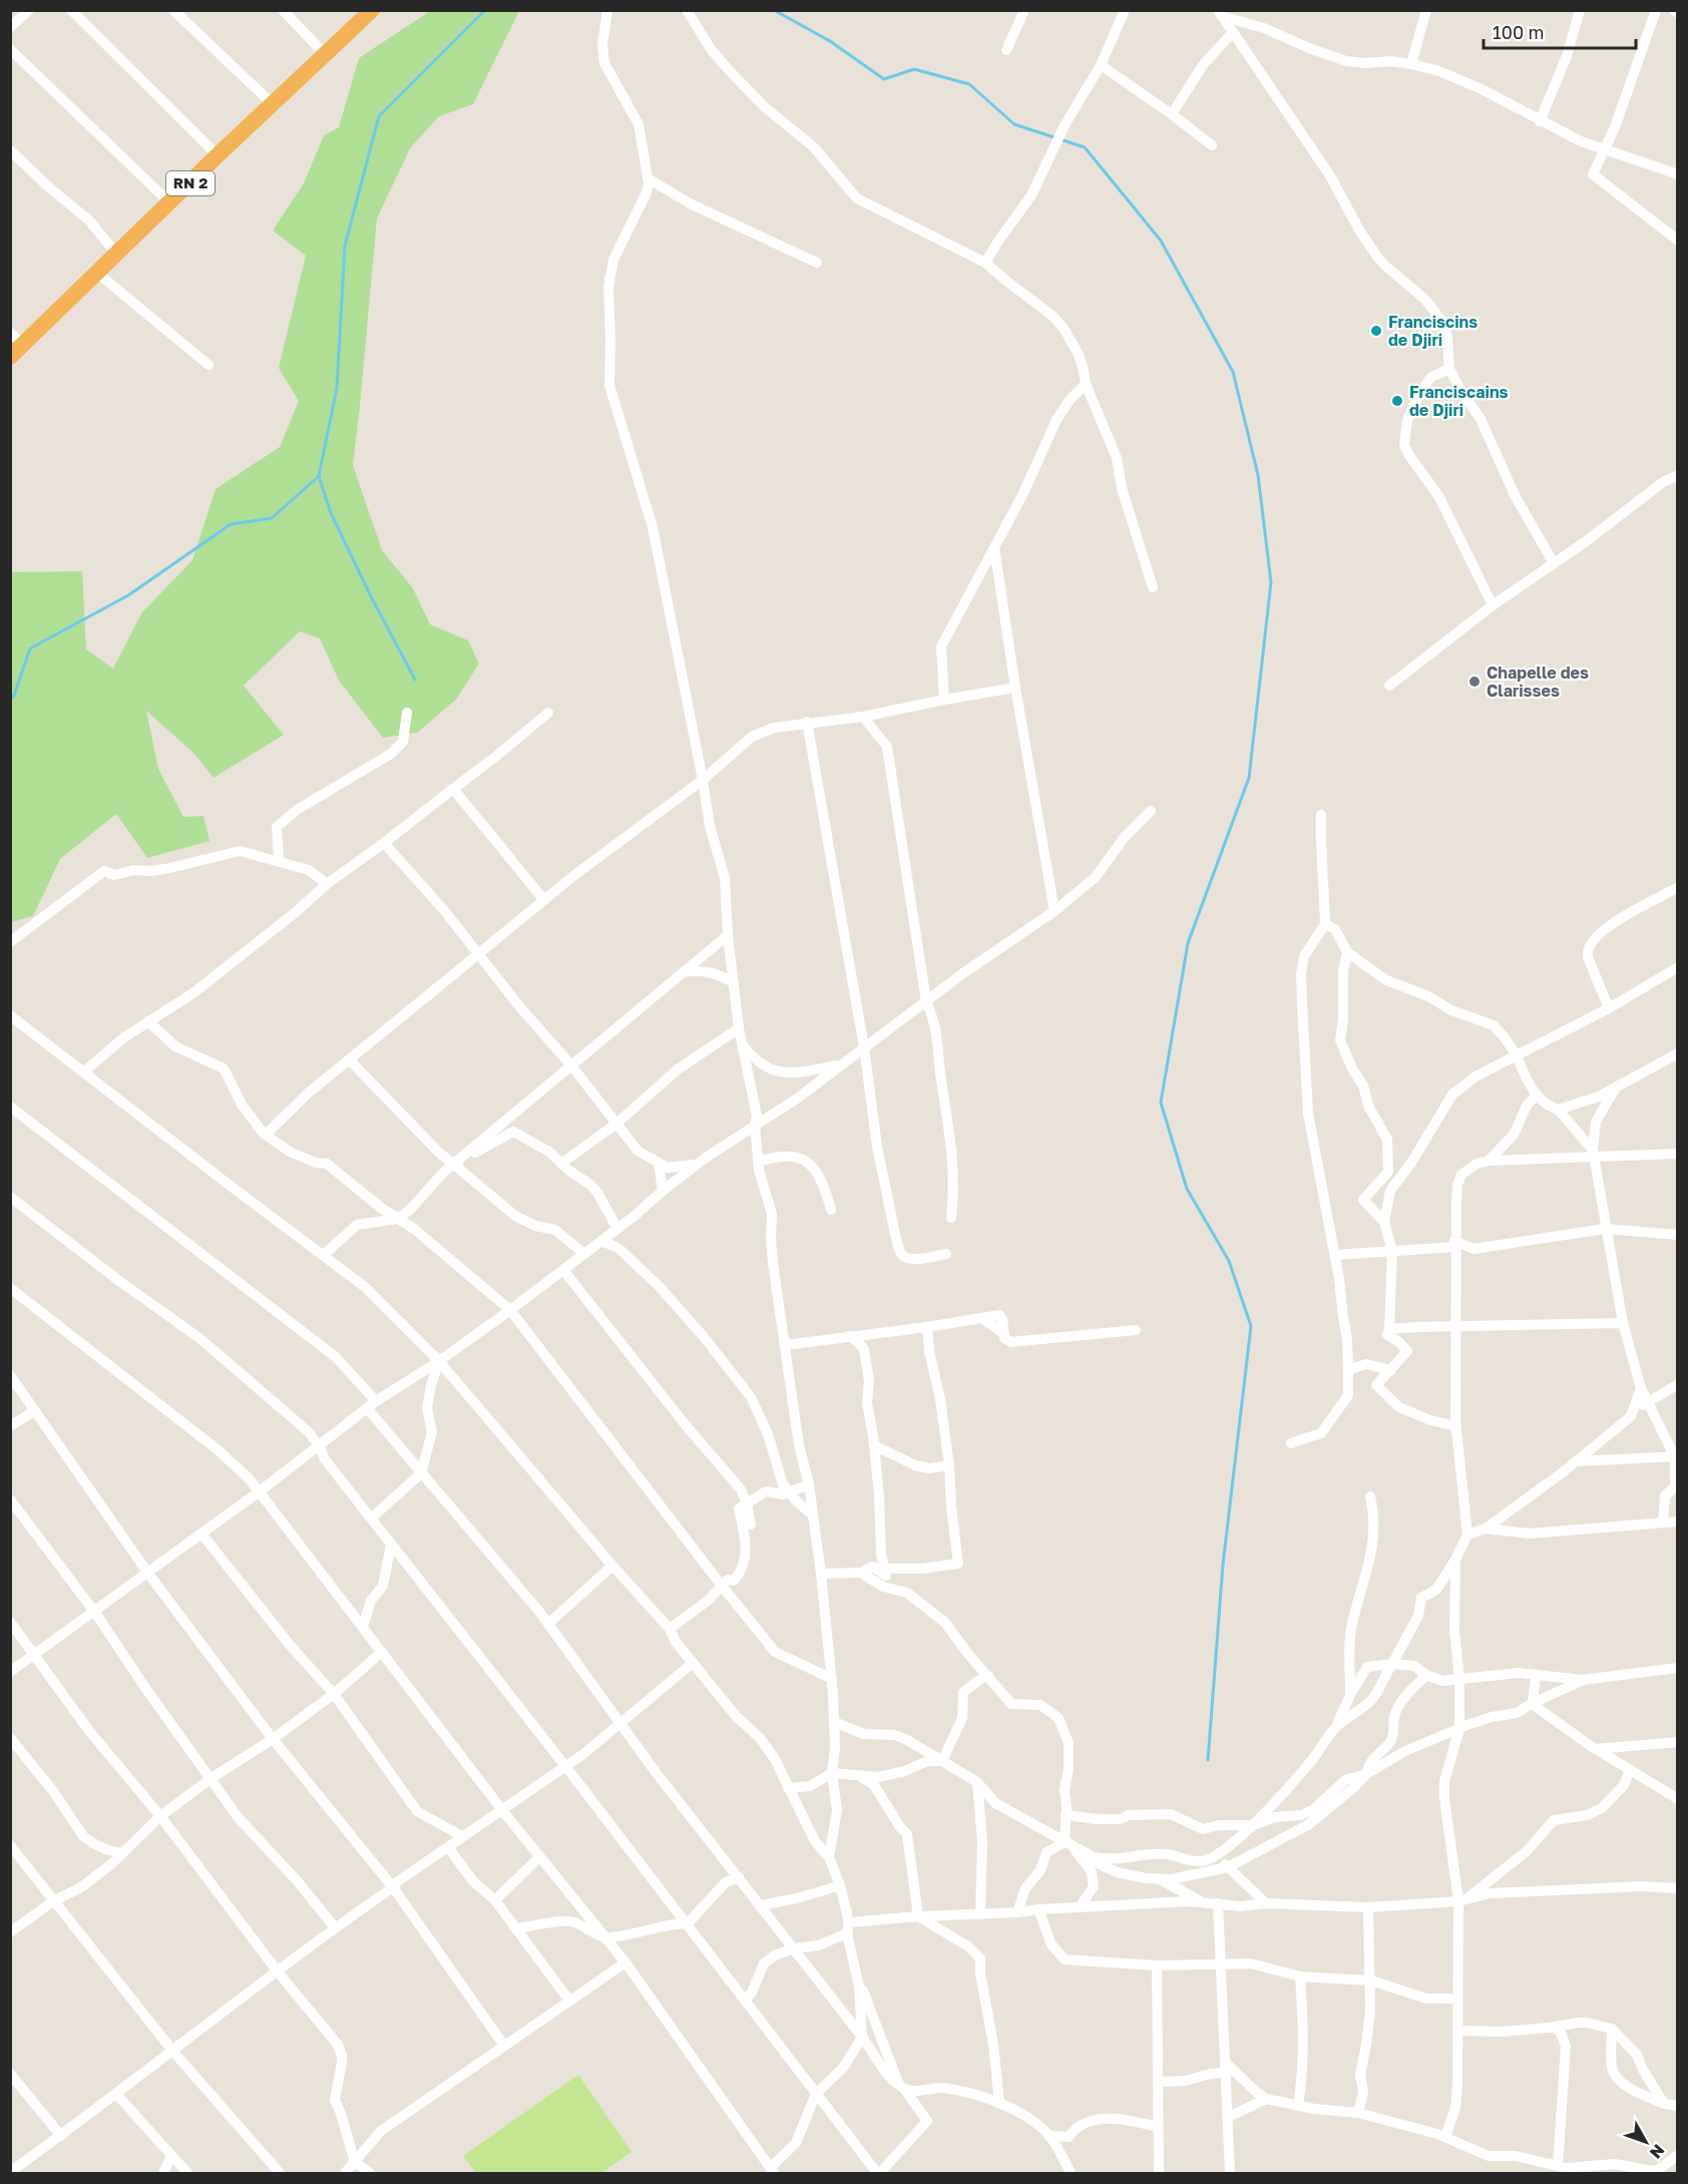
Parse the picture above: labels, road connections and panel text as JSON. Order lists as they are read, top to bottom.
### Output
{
  "streets": {
    "highway": ["RN 2"]
  },
  "places": ["Franciscins de Djiri", "Franciscains de Djiri", "Chapelle des Clarisses"],
  "scale_bar": "100 m",
  "north": "bottom right"
}
